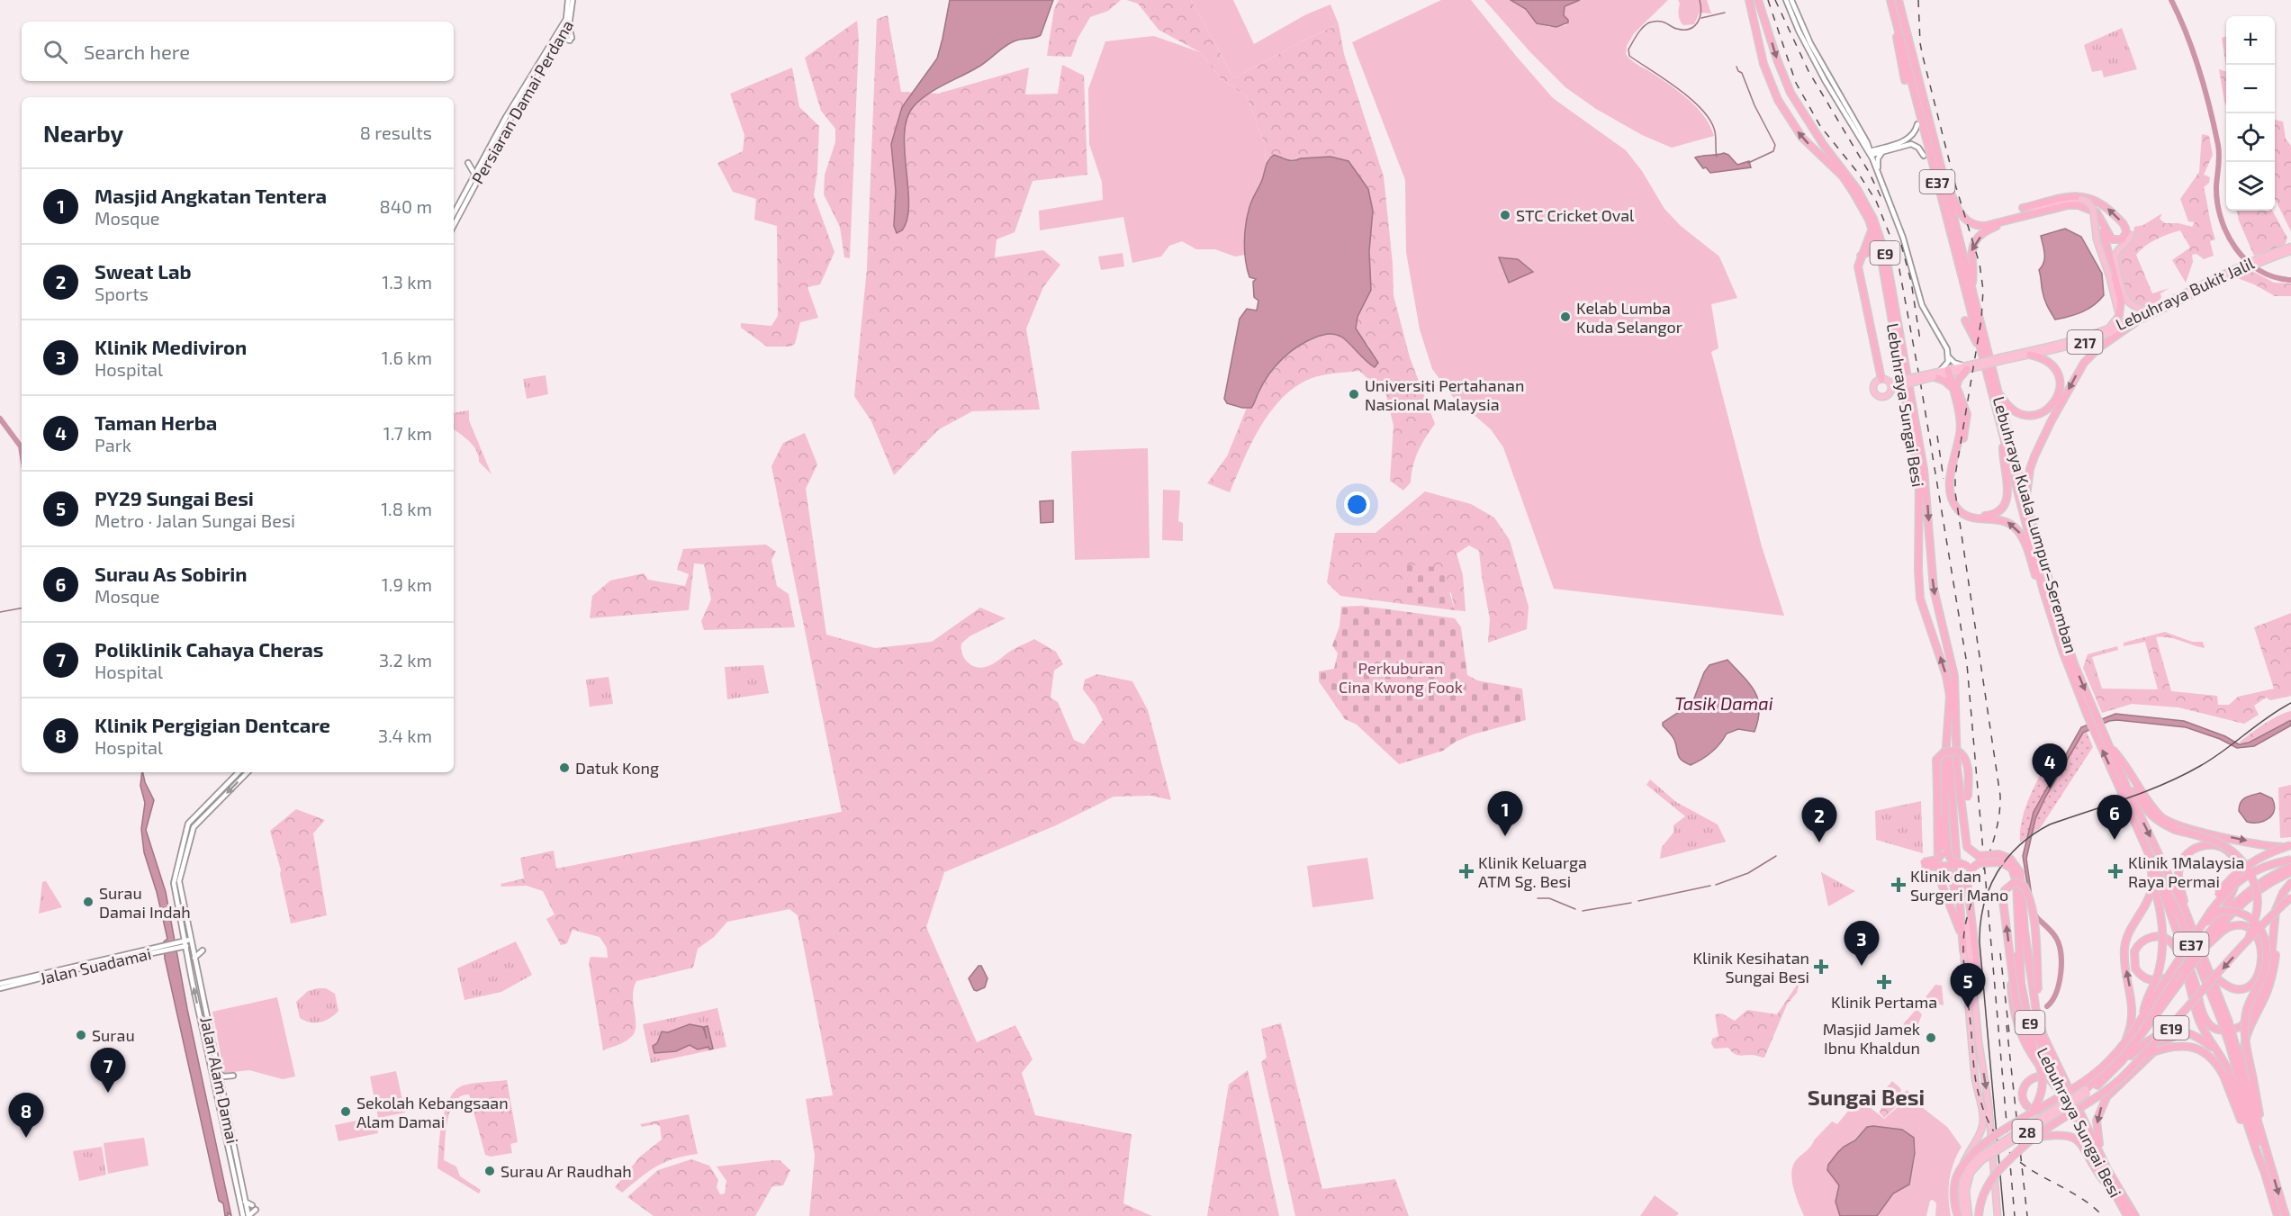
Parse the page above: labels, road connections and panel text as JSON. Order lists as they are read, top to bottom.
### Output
{
  "streets": {
    "highway": [
      "E37",
      "E9",
      "Lebuhraya Bukit Jalil",
      "217",
      "Lebuhraya Sungai Besi",
      "Lebuhraya Kuala Lumpur–Seremban",
      "E19",
      "28"
    ],
    "main road": ["Persiaran Damai Perdana", "Jalan Suadamai", "Jalan Alam Damai"]
  },
  "crossings": [
    ["Lebuhraya Bukit Jalil", "217"],
    ["Jalan Suadamai", "Jalan Alam Damai"]
  ],
  "districts": ["Sungai Besi"],
  "water": ["Tasik Damai"],
  "parks": ["Perkuburan Cina Kwong Fook"],
  "places": {
    "other": [
      "STC Cricket Oval",
      "Kelab Lumba Kuda Selangor",
      "Universiti Pertahanan Nasional Malaysia",
      "Datuk Kong",
      "Surau Damai Indah",
      "Surau",
      "Masjid Jamek Ibnu Khaldun",
      "Sekolah Kebangsaan Alam Damai",
      "Surau Ar Raudhah"
    ],
    "health": [
      "Klinik Keluarga ATM Sg. Besi",
      "Klinik 1Malaysia Raya Permai",
      "Klinik dan Surgeri Mano",
      "Klinik Kesihatan Sungai Besi",
      "Klinik Pertama"
    ]
  },
  "page": {
    "map_buttons": ["+", "−"],
    "search": "Search here",
    "heading": ["Nearby", "8 results"],
    "list": [
      {
        "mark": "1",
        "name": "Masjid Angkatan Tentera",
        "note": "Mosque",
        "value": "840 m"
      },
      {
        "mark": "2",
        "name": "Sweat Lab",
        "note": "Sports",
        "value": "1.3 km"
      },
      {
        "mark": "3",
        "name": "Klinik Mediviron",
        "note": "Hospital",
        "value": "1.6 km"
      },
      {
        "mark": "4",
        "name": "Taman Herba",
        "note": "Park",
        "value": "1.7 km"
      },
      {
        "mark": "5",
        "name": "PY29 Sungai Besi",
        "note": "Metro · Jalan Sungai Besi",
        "value": "1.8 km"
      },
      {
        "mark": "6",
        "name": "Surau As Sobirin",
        "note": "Mosque",
        "value": "1.9 km"
      },
      {
        "mark": "7",
        "name": "Poliklinik Cahaya Cheras",
        "note": "Hospital",
        "value": "3.2 km"
      },
      {
        "mark": "8",
        "name": "Klinik Pergigian Dentcare",
        "note": "Hospital",
        "value": "3.4 km"
      }
    ],
    "pins": [
      "4",
      "1",
      "6",
      "2",
      "3",
      "5",
      "7",
      "8"
    ]
  }
}
